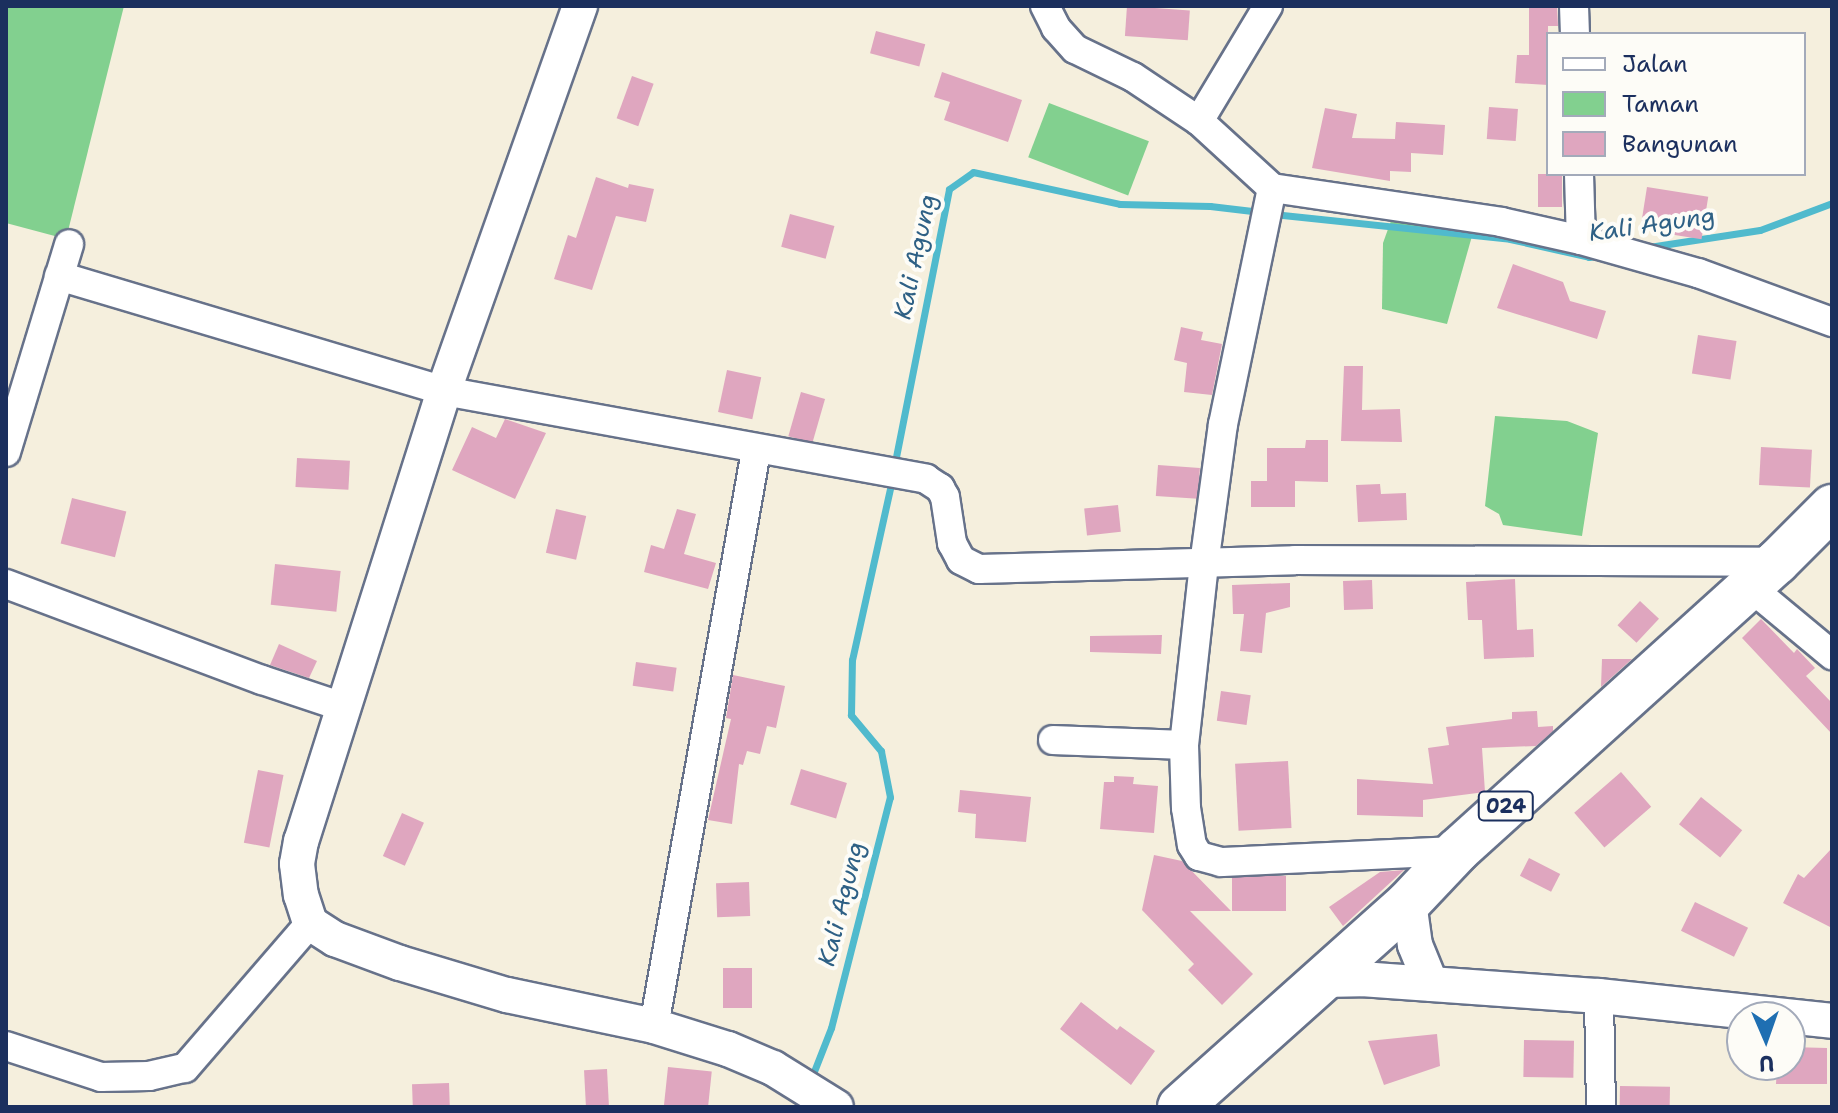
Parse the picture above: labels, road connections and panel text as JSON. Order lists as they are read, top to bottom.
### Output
{
  "streets": {
    "main road": ["024"]
  },
  "water": ["Kali Agung"],
  "legend": ["Jalan", "Taman", "Bangunan"],
  "north": "bottom"
}
